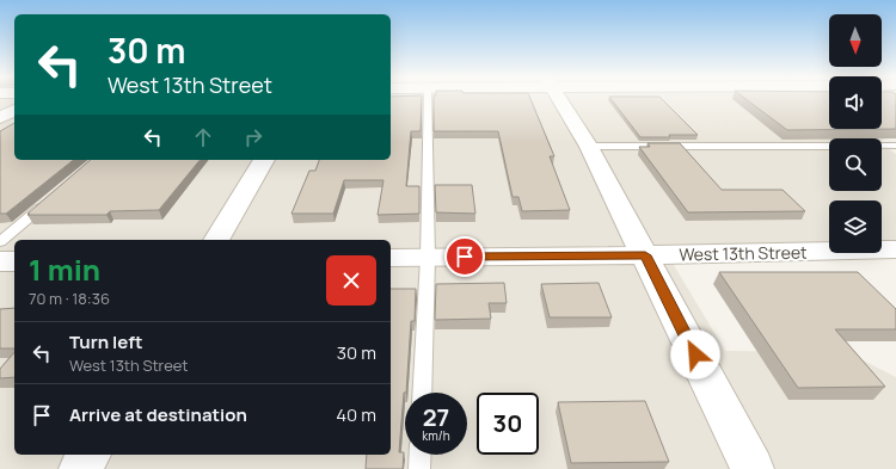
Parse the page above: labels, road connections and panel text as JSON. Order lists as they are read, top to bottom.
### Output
{
  "streets": {
    "street": ["West 13th Street"]
  },
  "north": "bottom",
  "page": {
    "turn": ["30 m", "West 13th Street"],
    "heading": ["1 min", "70 m · 18:36"],
    "list": [
      {
        "name": "Turn left",
        "note": "West 13th Street",
        "value": "30 m"
      },
      {
        "name": "Arrive at destination",
        "value": "40 m"
      }
    ],
    "speed": "27 km/h",
    "limit": "30"
  }
}
